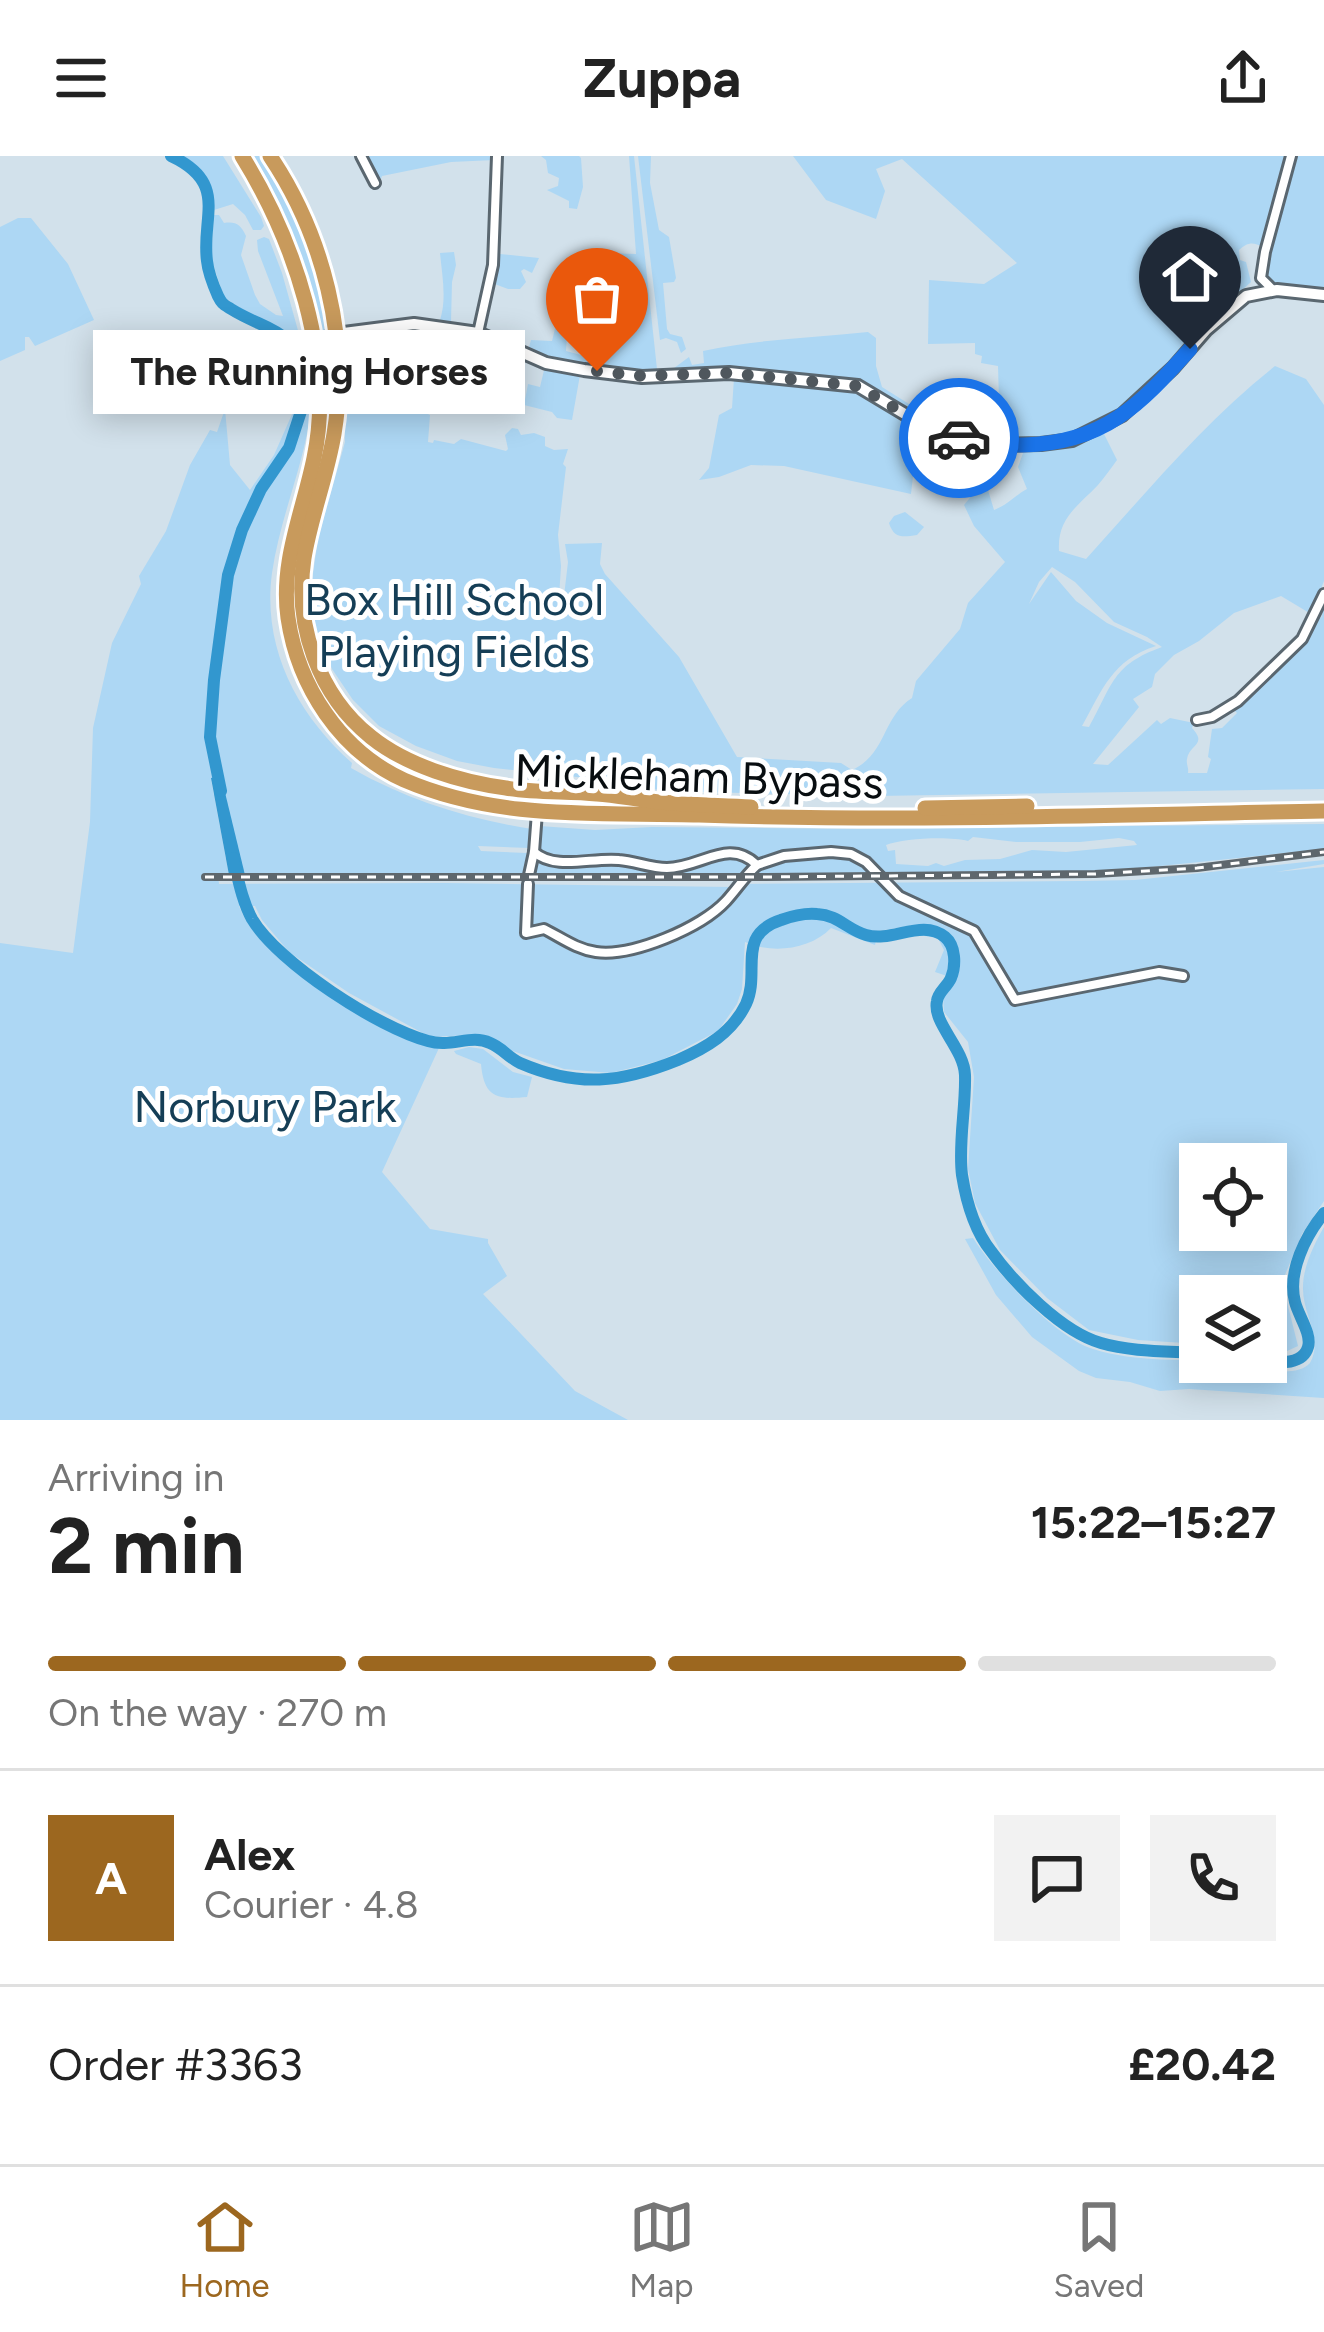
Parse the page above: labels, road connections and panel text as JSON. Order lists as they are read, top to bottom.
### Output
{
  "streets": {
    "highway": ["Mickleham Bypass"]
  },
  "parks": ["Box Hill School Playing Fields", "Norbury Park"],
  "places": ["The Running Horses"],
  "page": {
    "header": "Zuppa",
    "bubble": "The Running Horses",
    "heading": ["2 min", "Arriving in", "15:22–15:27"],
    "panel": [
      "Alex",
      "Courier · 4.8",
      "Order #3363",
      "£20.42"
    ],
    "bar": "On the way · 270 m",
    "round": "A",
    "tabs": ["Home", "Map", "Saved"]
  }
}
